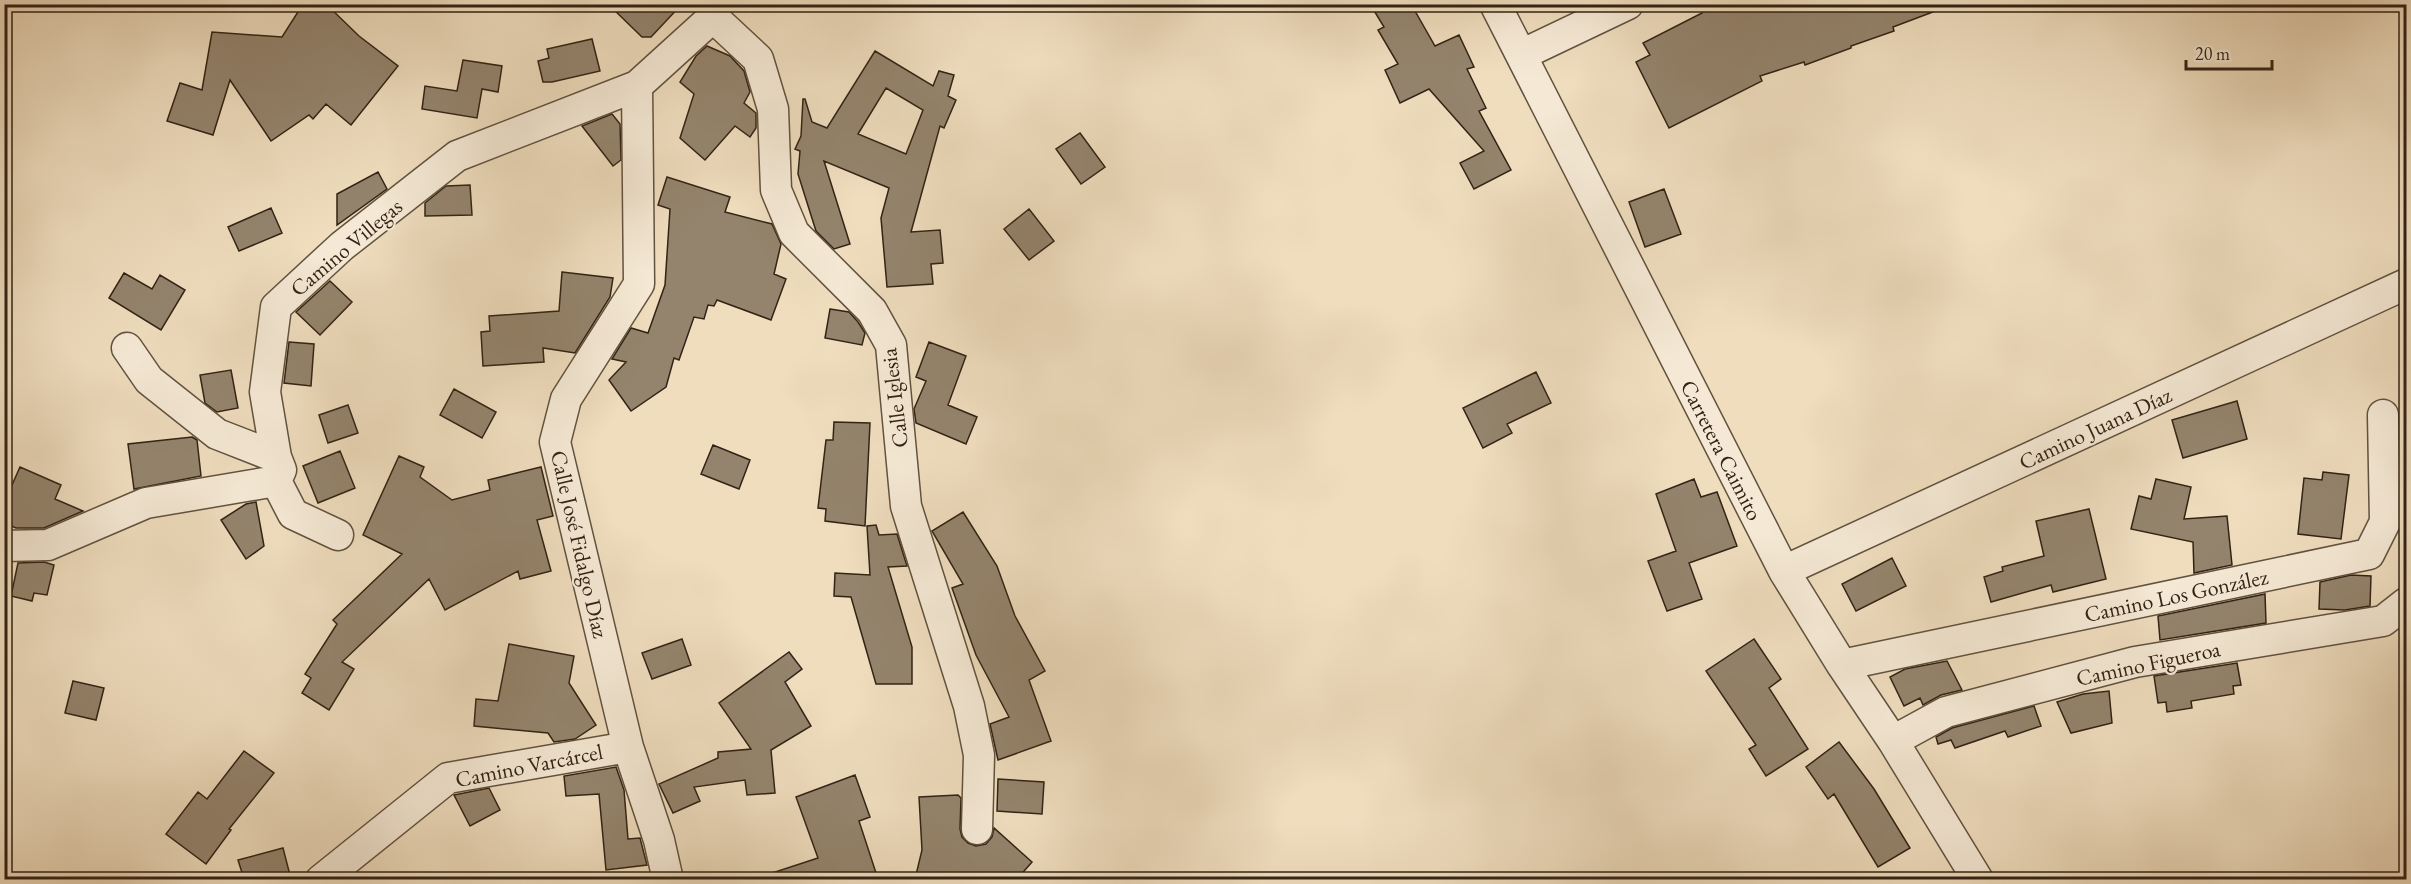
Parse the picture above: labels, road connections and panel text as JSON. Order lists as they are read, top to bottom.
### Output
{
  "streets": {
    "street": [
      "Camino Villegas",
      "Calle Iglesia",
      "Camino Juana Díaz",
      "Carretera Caimito",
      "Calle José Fidalgo Díaz",
      "Camino Los González",
      "Camino Figueroa",
      "Camino Varcárcel"
    ]
  },
  "crossings": [
    ["Camino Villegas", "Calle José Fidalgo Díaz"],
    ["Camino Juana Díaz", "Carretera Caimito"],
    ["Carretera Caimito", "Camino Los González"],
    ["Carretera Caimito", "Camino Figueroa"],
    ["Calle José Fidalgo Díaz", "Camino Varcárcel"]
  ],
  "scale_bar": "20 m"
}
